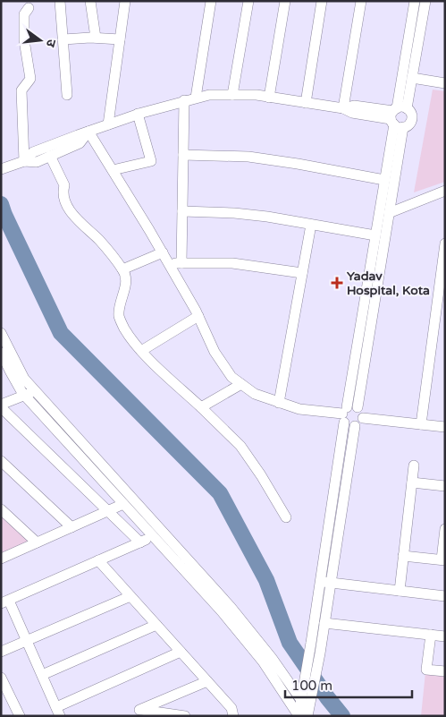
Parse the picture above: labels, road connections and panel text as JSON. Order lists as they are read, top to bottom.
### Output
{
  "places": {
    "health": ["Yadav Hospital, Kota"]
  },
  "scale_bar": "100 m",
  "north": "right"
}
